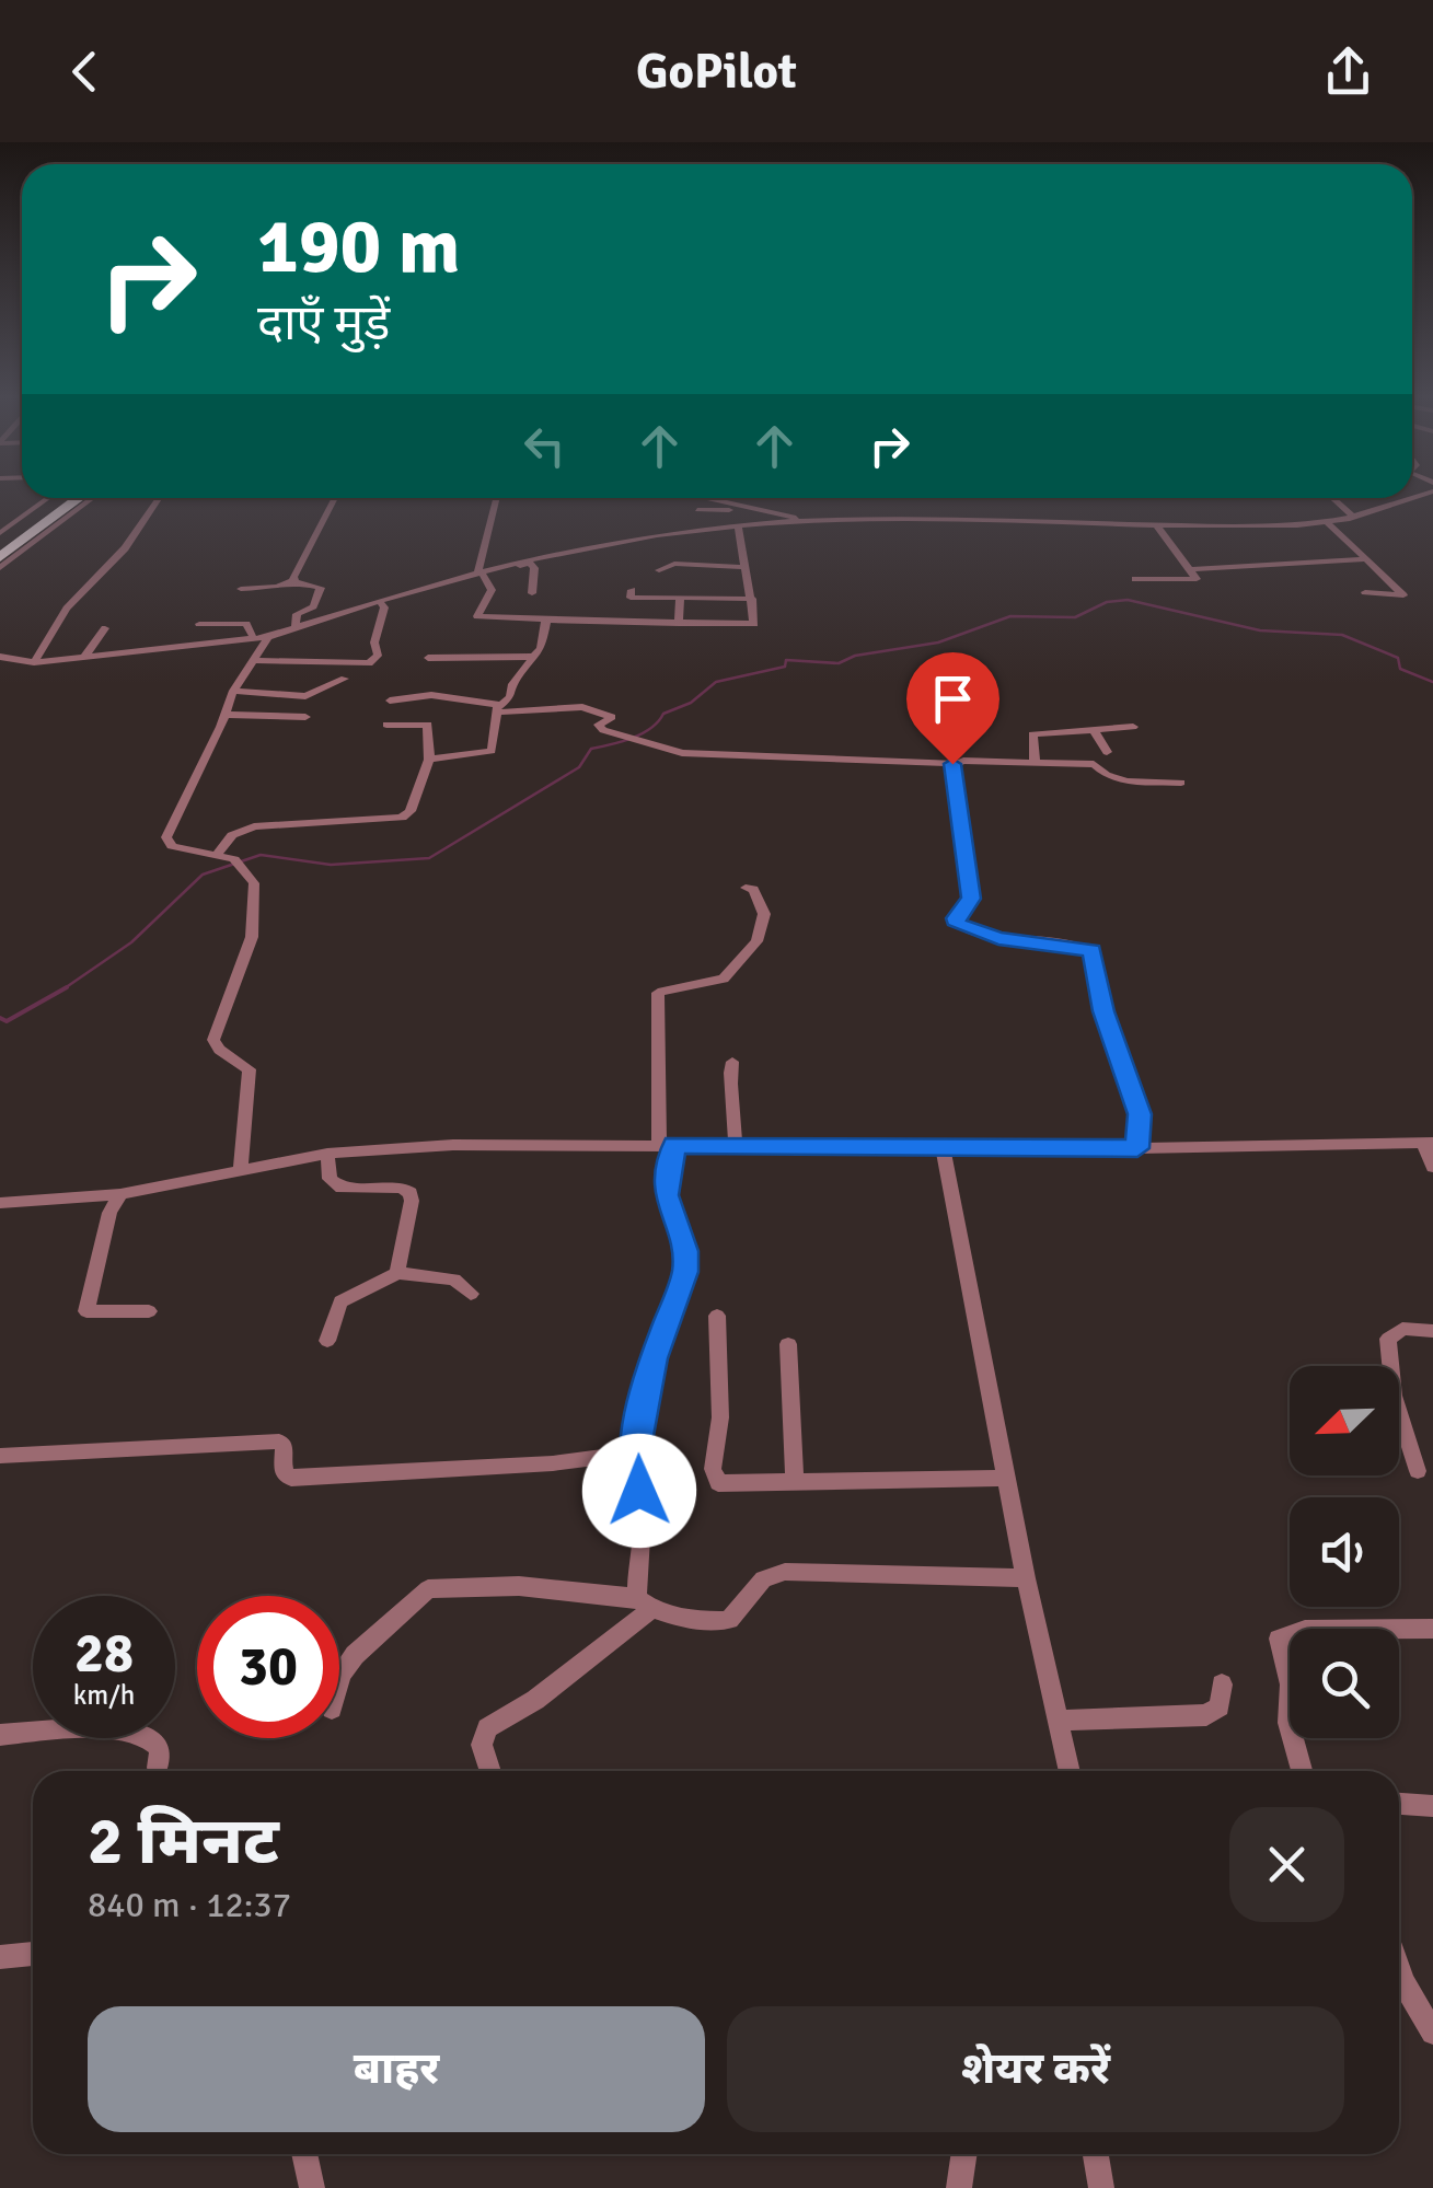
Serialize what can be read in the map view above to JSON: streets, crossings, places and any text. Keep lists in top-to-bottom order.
{
  "north": "bottom left",
  "page": {
    "header": "GoPilot",
    "turn": ["190 m", "दाएँ मुड़ें"],
    "speed": "28 km/h",
    "limit": "30",
    "heading": ["2 मिनट", "840 m · 12:37"],
    "buttons": ["बाहर", "शेयर करें"]
  }
}
